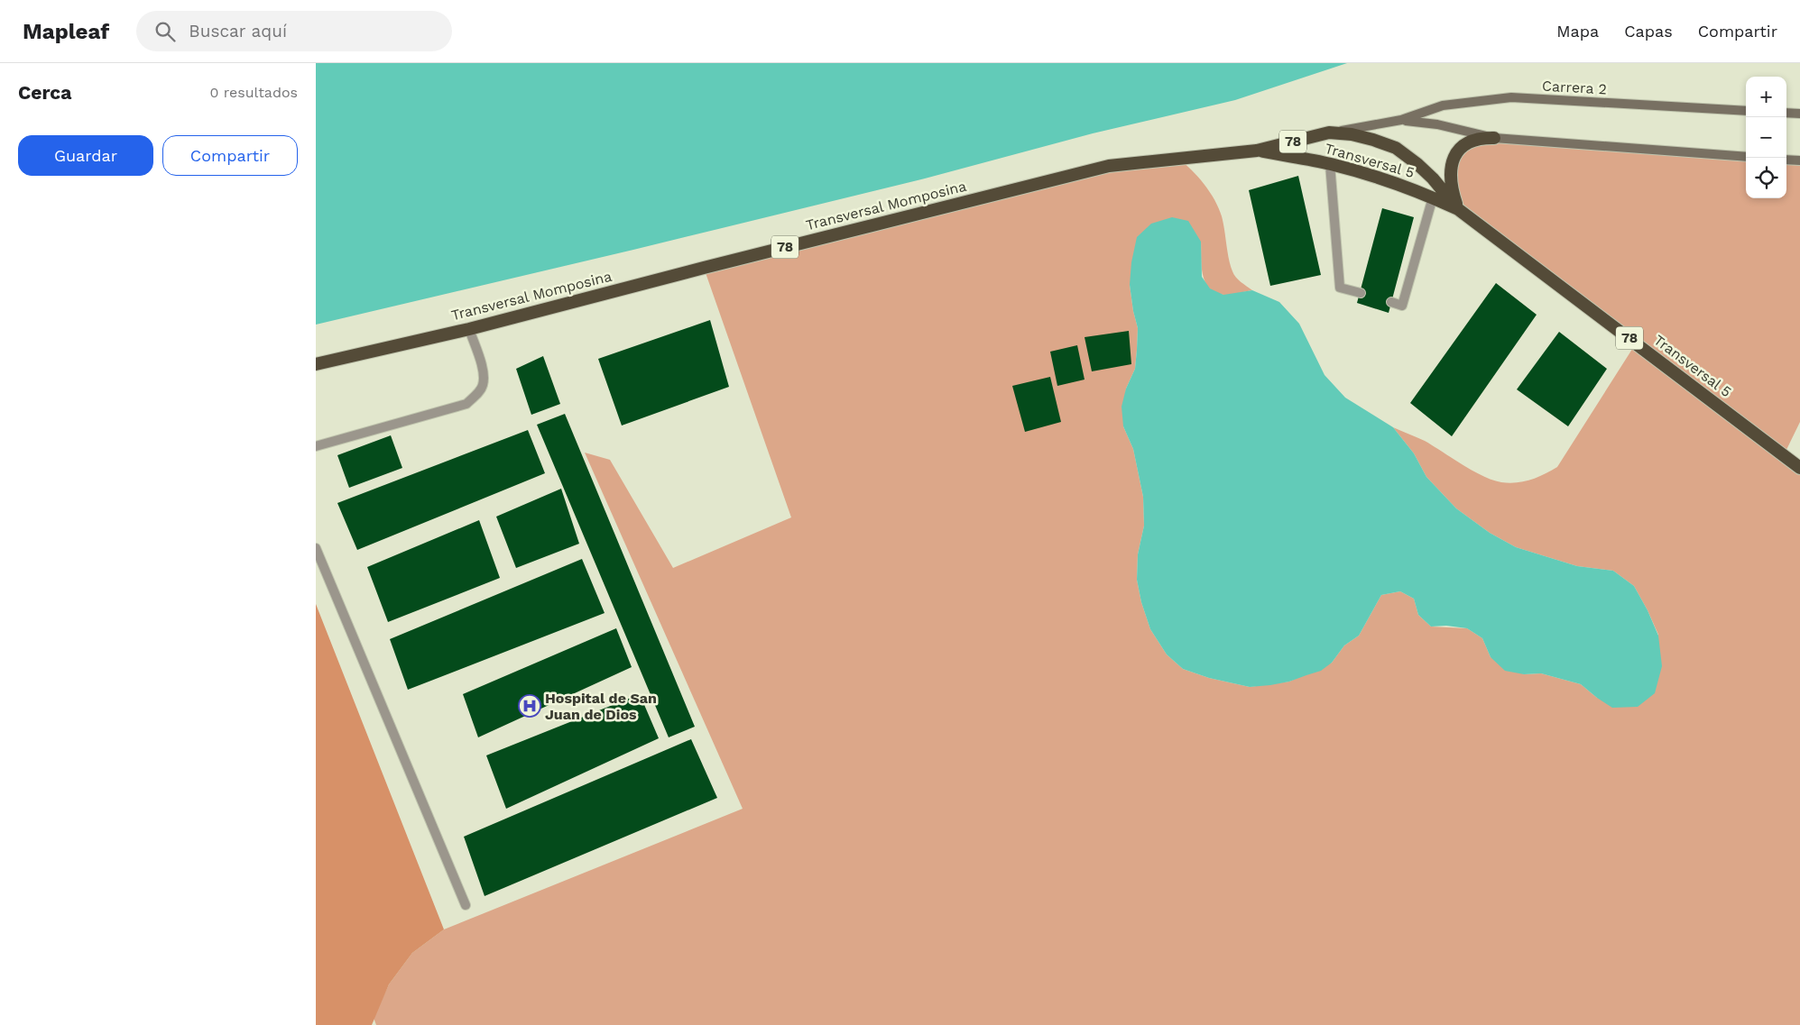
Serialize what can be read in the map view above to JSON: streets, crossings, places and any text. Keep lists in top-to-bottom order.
{
  "streets": {
    "highway": ["78", "Transversal 5", "Transversal Momposina"],
    "main road": ["Carrera 2"]
  },
  "crossings": [
    ["Carrera 2", "Transversal 5"],
    ["Transversal 5", "Transversal Momposina"]
  ],
  "places": {
    "hospital": ["Hospital de San Juan de Dios"]
  },
  "page": {
    "header": "Mapleaf",
    "search": "Buscar aquí",
    "nav": ["Mapa", "Capas", "Compartir"],
    "heading": ["Cerca", "0 resultados"],
    "map_buttons": ["+", "−"],
    "buttons": ["Guardar", "Compartir"]
  }
}
